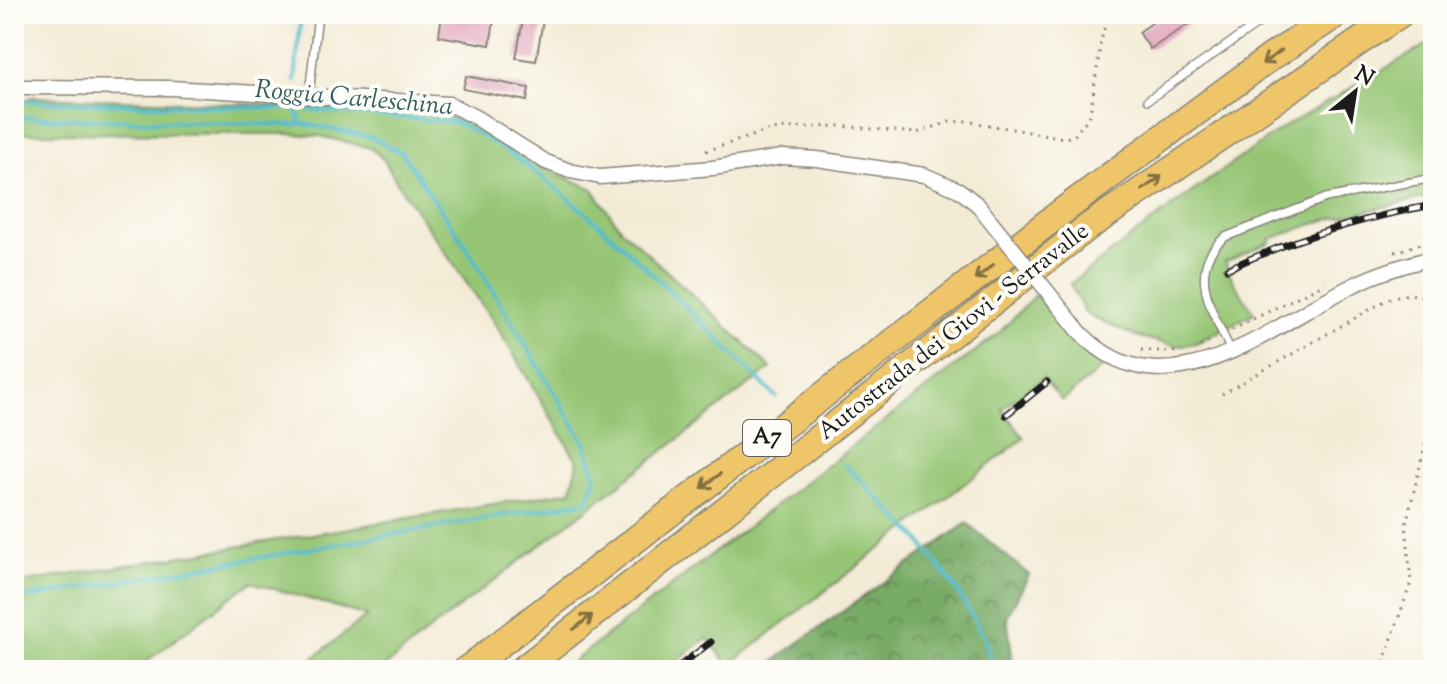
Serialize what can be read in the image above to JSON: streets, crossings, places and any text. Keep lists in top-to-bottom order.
{
  "streets": {
    "highway": ["Autostrada dei Giovi - Serravalle", "A7"]
  },
  "water": ["Roggia Carleschina"],
  "north": "top right"
}
